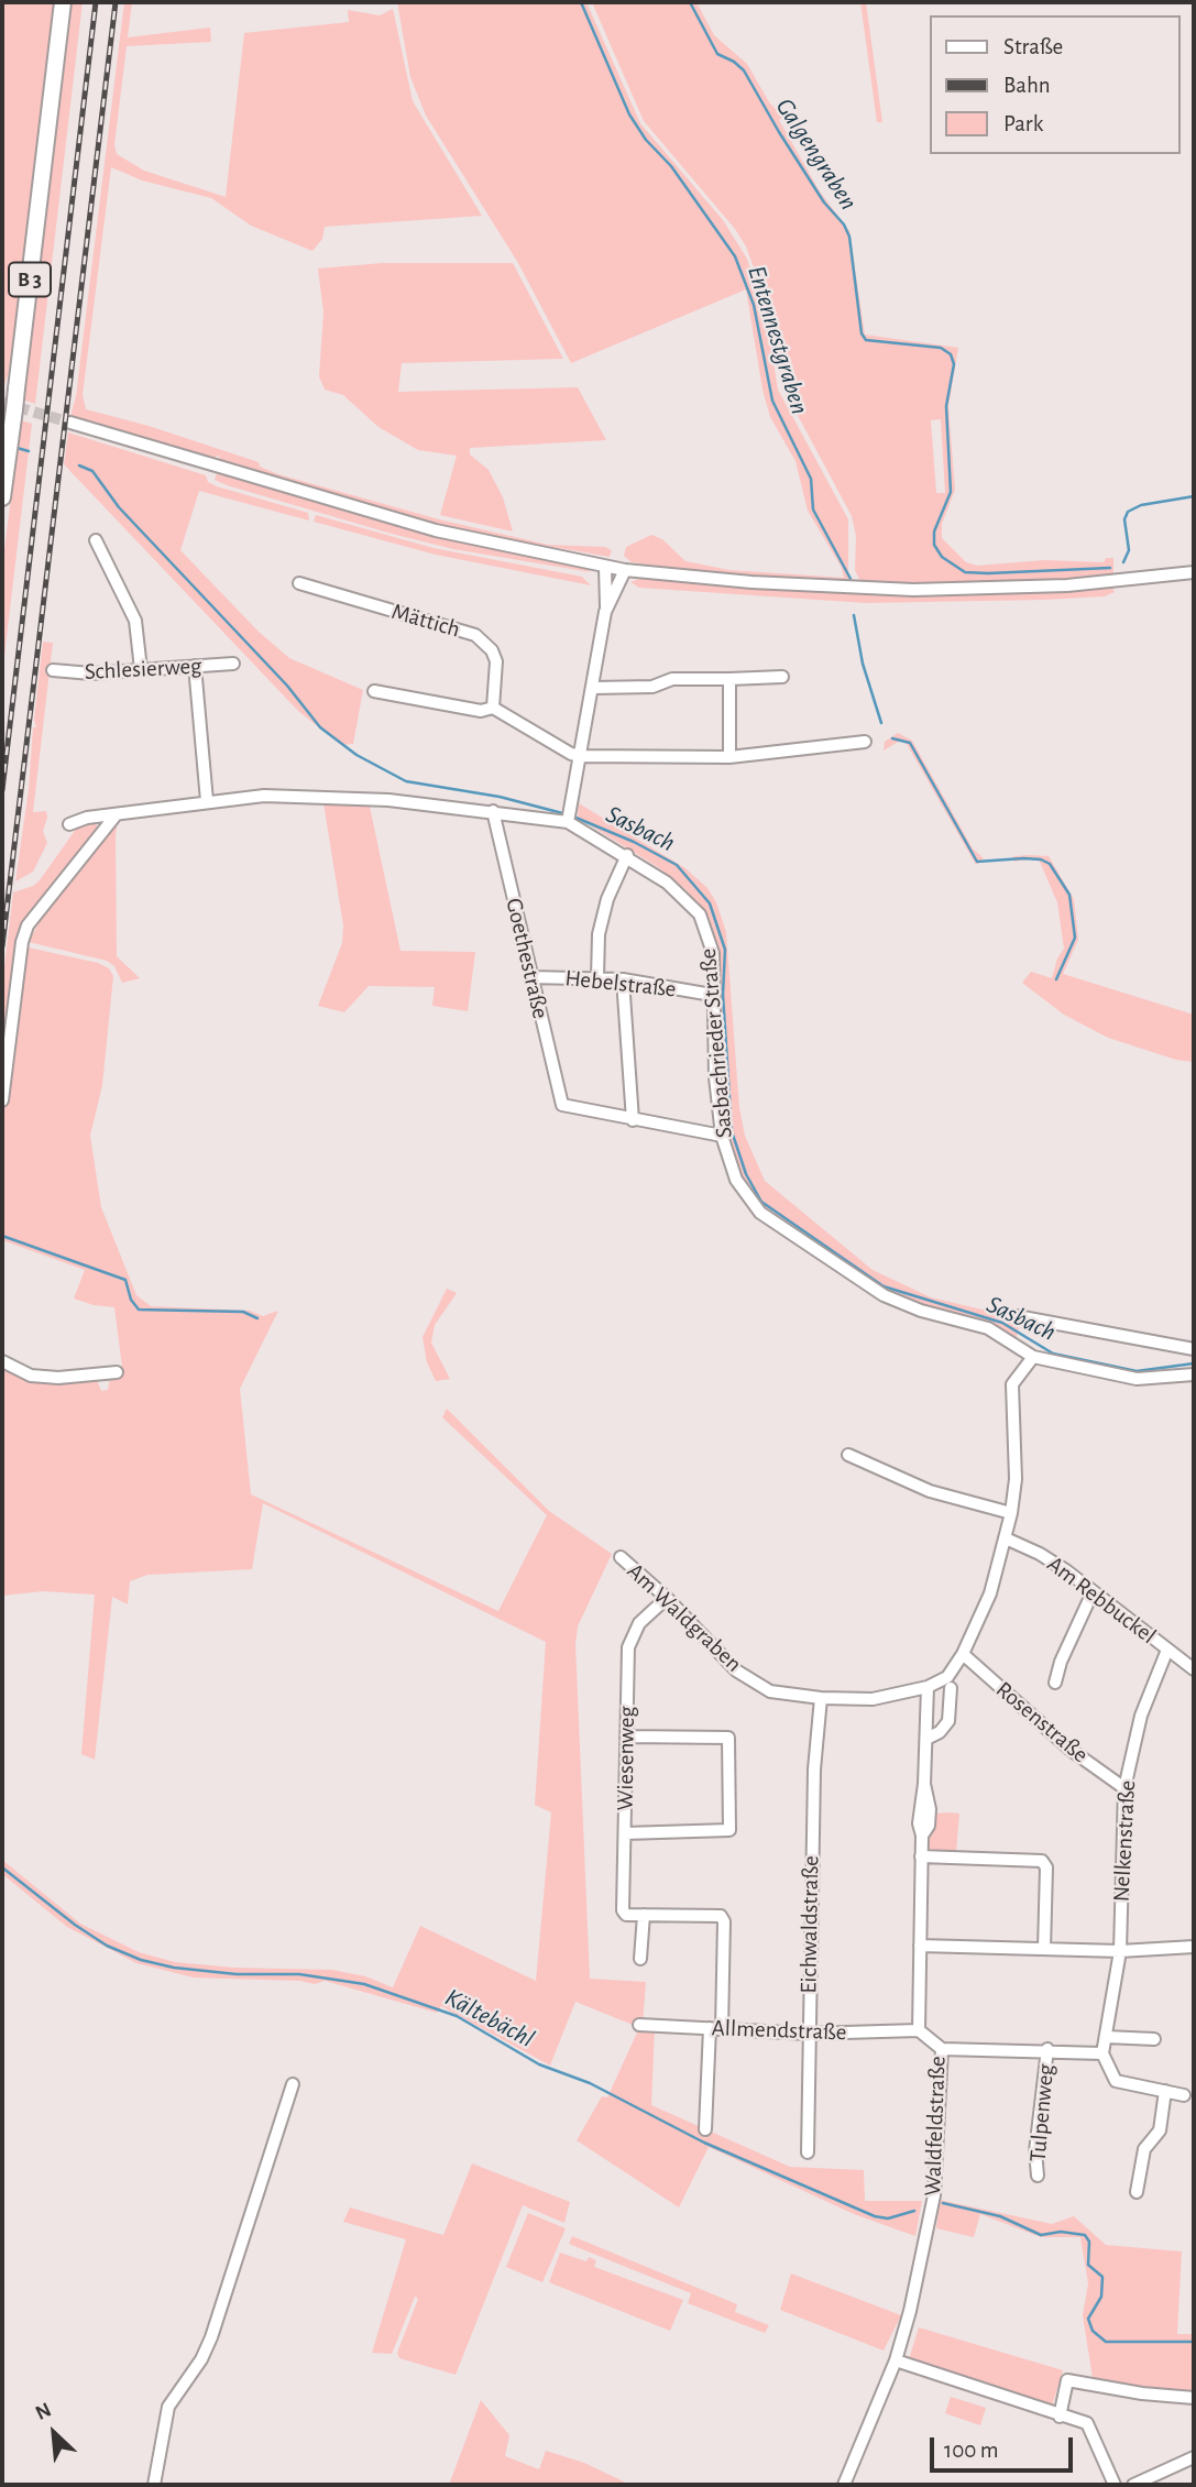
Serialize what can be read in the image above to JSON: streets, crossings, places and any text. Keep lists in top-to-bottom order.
{
  "streets": {
    "main road": ["B 3"],
    "street": [
      "Mättich",
      "Schlesierweg",
      "Goethestraße",
      "Hebelstraße",
      "Sasbachrieder Straße",
      "Am Rebbuckel",
      "Am Waldgraben",
      "Rosenstraße",
      "Wiesenweg",
      "Nelkenstraße",
      "Eichwaldstraße",
      "Allmendstraße",
      "Tulpenweg",
      "Waldfeldstraße"
    ]
  },
  "crossings": [
    ["Goethestraße", "Hebelstraße"],
    ["Goethestraße", "Sasbachrieder Straße"],
    ["Hebelstraße", "Sasbachrieder Straße"],
    ["Am Rebbuckel", "Nelkenstraße"],
    ["Am Waldgraben", "Wiesenweg"],
    ["Am Waldgraben", "Eichwaldstraße"],
    ["Am Waldgraben", "Waldfeldstraße"],
    ["Rosenstraße", "Nelkenstraße"],
    ["Eichwaldstraße", "Allmendstraße"],
    ["Allmendstraße", "Waldfeldstraße"]
  ],
  "water": [
    "Galgengraben",
    "Entennestgraben",
    "Sasbach",
    "Kältebächl"
  ],
  "legend": ["Straße", "Bahn", "Park"],
  "scale_bar": "100 m",
  "north": "top left"
}
